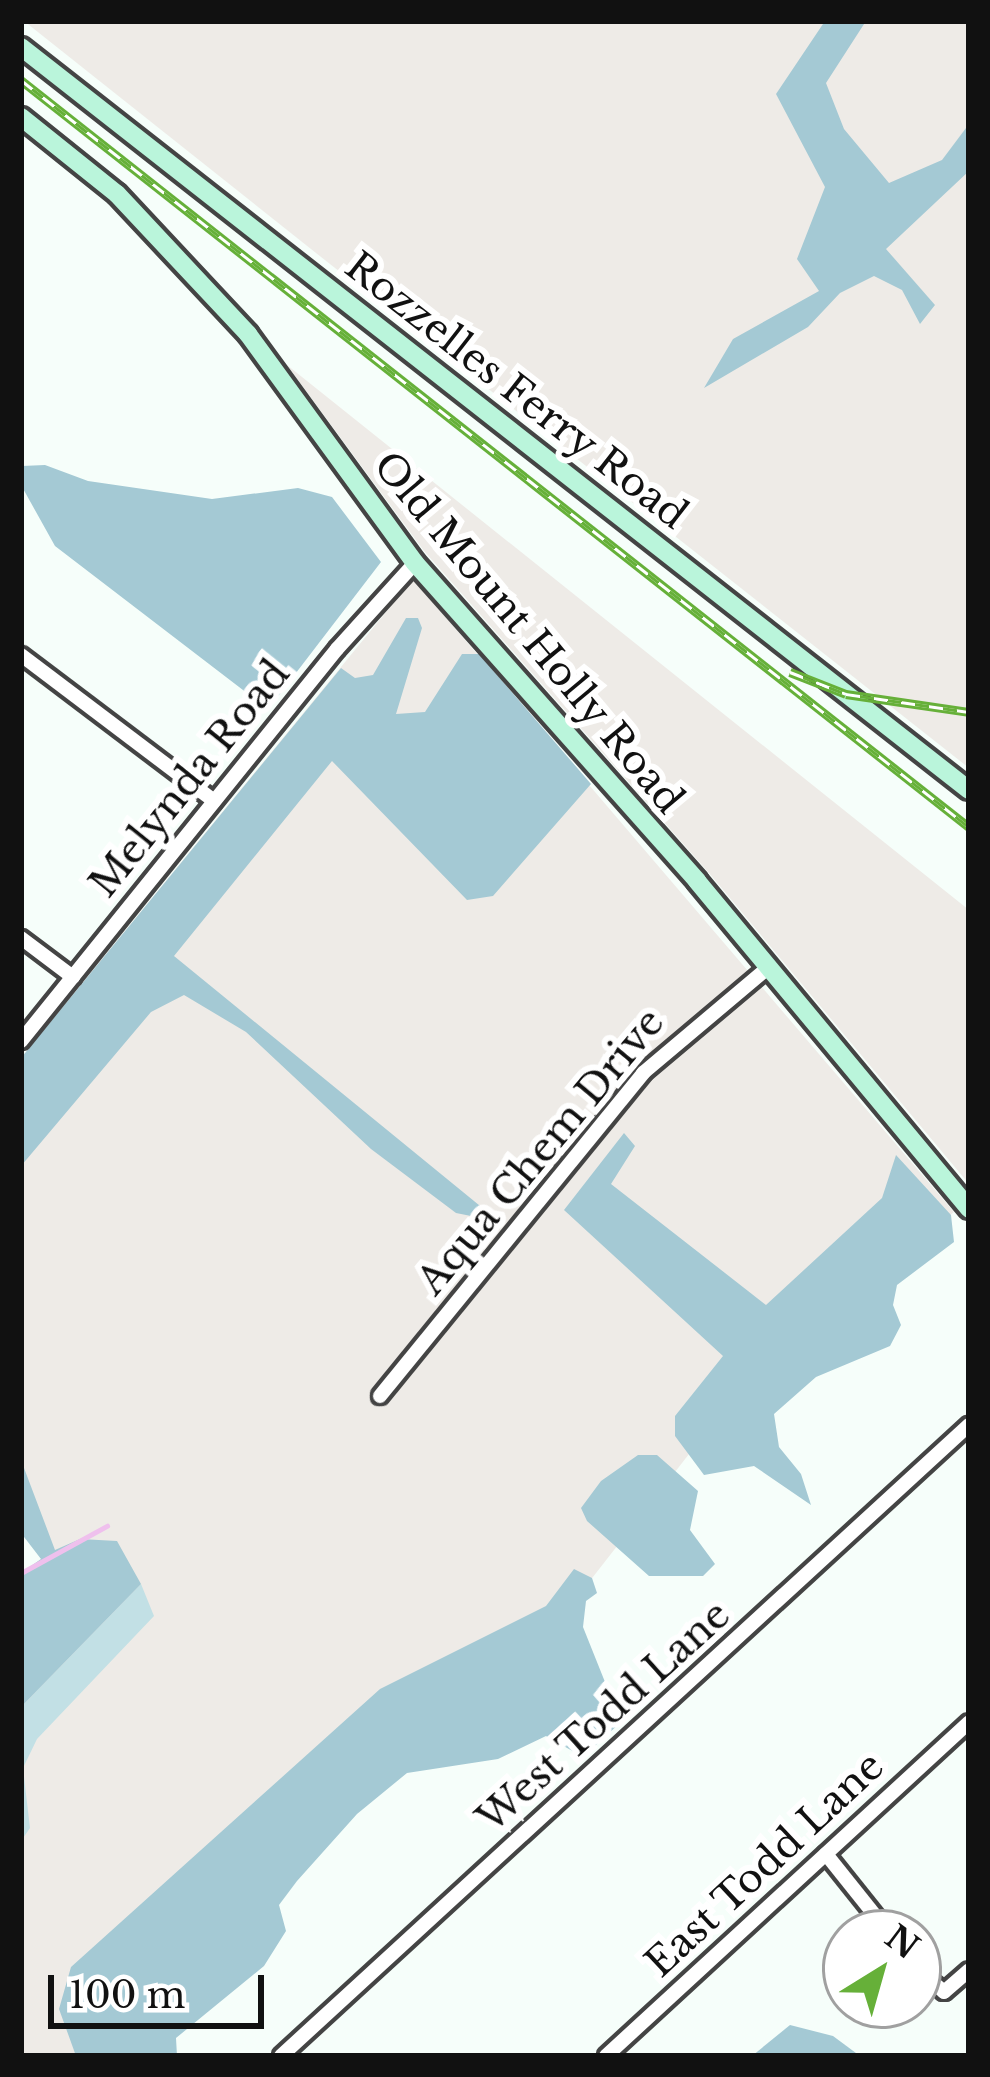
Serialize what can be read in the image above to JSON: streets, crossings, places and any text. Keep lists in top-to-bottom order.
{
  "streets": {
    "street": [
      "Rozzelles Ferry Road",
      "Old Mount Holly Road",
      "Melynda Road",
      "Aqua Chem Drive",
      "West Todd Lane",
      "East Todd Lane"
    ]
  },
  "crossings": [
    ["Old Mount Holly Road", "Melynda Road"],
    ["Old Mount Holly Road", "Aqua Chem Drive"]
  ],
  "scale_bar": "100 m",
  "north": "top right"
}
